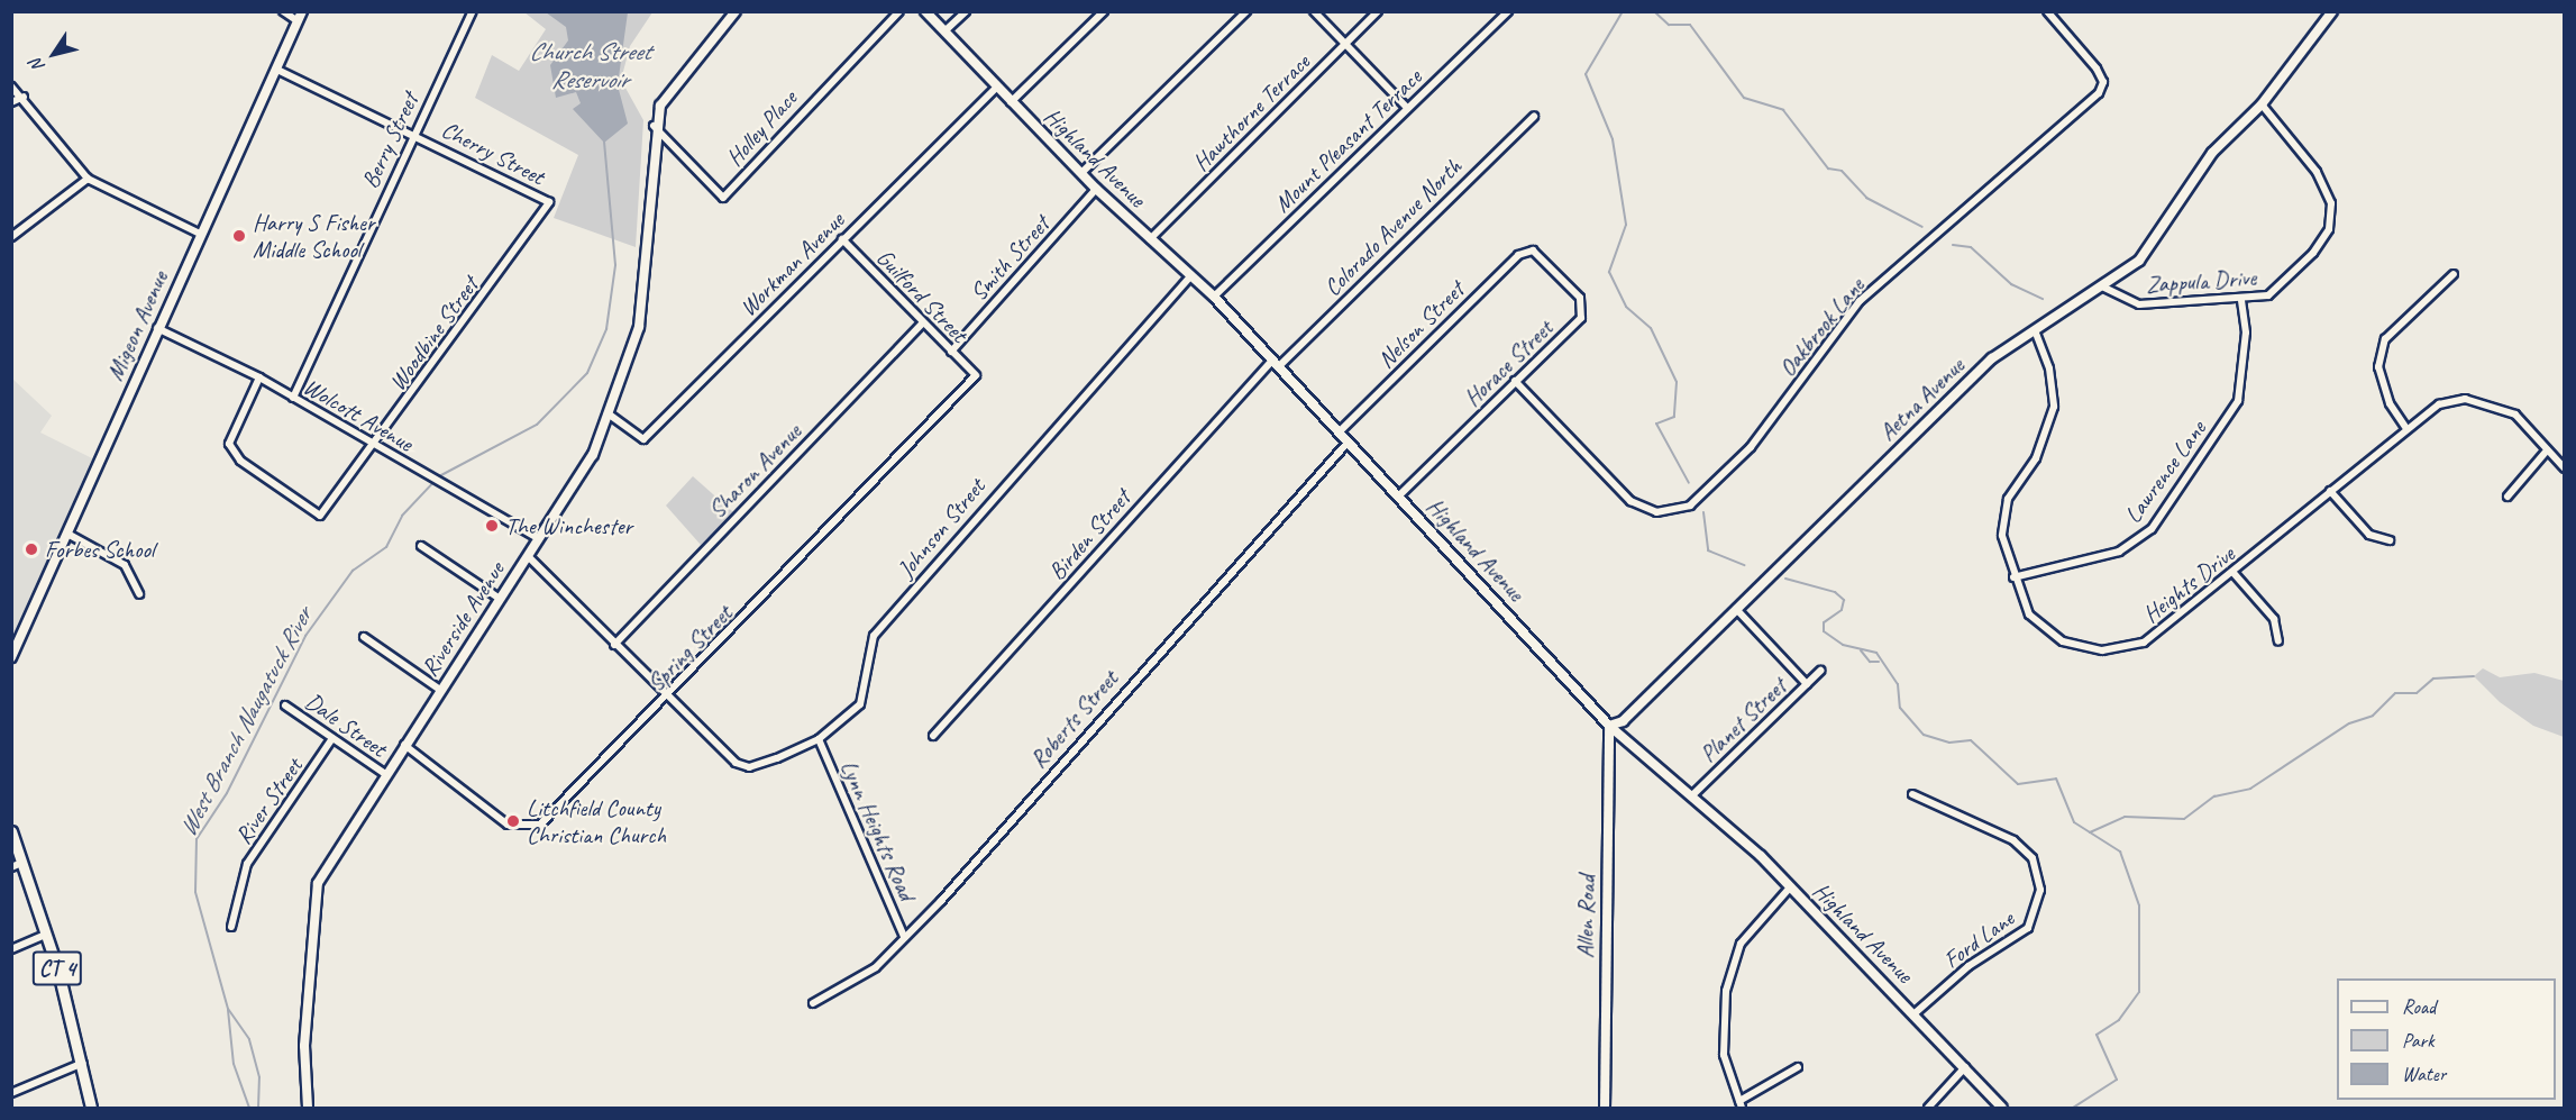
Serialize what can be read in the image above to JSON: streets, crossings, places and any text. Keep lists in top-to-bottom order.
{
  "streets": {
    "main road": ["Migeon Avenue", "CT 4"],
    "street": [
      "Hawthorne Terrace",
      "Holley Place",
      "Berry Street",
      "Mount Pleasant Terrace",
      "Cherry Street",
      "Highland Avenue",
      "Colorado Avenue North",
      "Smith Street",
      "Workman Avenue",
      "Zappula Drive",
      "Guilford Street",
      "Nelson Street",
      "Oakbrook Lane",
      "Woodbine Street",
      "Horace Street",
      "Aetna Avenue",
      "Wolcott Avenue",
      "Sharon Avenue",
      "Lawrence Lane",
      "Johnson Street",
      "Birden Street",
      "Heights Drive",
      "Riverside Avenue",
      "Spring Street",
      "Roberts Street",
      "Planet Street",
      "Dale Street",
      "River Street",
      "Lynn Heights Road",
      "Allen Road",
      "Ford Lane"
    ]
  },
  "crossings": [
    ["Hawthorne Terrace", "Highland Avenue"],
    ["Holley Place", "Riverside Avenue"],
    ["Berry Street", "Cherry Street"],
    ["Berry Street", "Wolcott Avenue"],
    ["Mount Pleasant Terrace", "Highland Avenue"],
    ["Cherry Street", "Migeon Avenue"],
    ["Cherry Street", "Woodbine Street"],
    ["Highland Avenue", "Colorado Avenue North"],
    ["Highland Avenue", "Smith Street"],
    ["Highland Avenue", "Workman Avenue"],
    ["Highland Avenue", "Nelson Street"],
    ["Highland Avenue", "Horace Street"],
    ["Highland Avenue", "Aetna Avenue"],
    ["Highland Avenue", "Johnson Street"],
    ["Highland Avenue", "Birden Street"],
    ["Highland Avenue", "Roberts Street"],
    ["Highland Avenue", "Planet Street"],
    ["Highland Avenue", "Allen Road"],
    ["Highland Avenue", "Ford Lane"],
    ["Colorado Avenue North", "Birden Street"],
    ["Smith Street", "Guilford Street"],
    ["Workman Avenue", "Guilford Street"],
    ["Workman Avenue", "Riverside Avenue"],
    ["Zappula Drive", "Aetna Avenue"],
    ["Zappula Drive", "Lawrence Lane"],
    ["Guilford Street", "Sharon Avenue"],
    ["Guilford Street", "Spring Street"],
    ["Nelson Street", "Horace Street"],
    ["Migeon Avenue", "Wolcott Avenue"],
    ["Oakbrook Lane", "Horace Street"],
    ["Woodbine Street", "Wolcott Avenue"],
    ["Aetna Avenue", "Heights Drive"],
    ["Aetna Avenue", "Allen Road"],
    ["Wolcott Avenue", "Riverside Avenue"],
    ["Lawrence Lane", "Heights Drive"],
    ["Johnson Street", "Spring Street"],
    ["Johnson Street", "Lynn Heights Road"],
    ["Riverside Avenue", "Spring Street"],
    ["Riverside Avenue", "Dale Street"],
    ["Roberts Street", "Lynn Heights Road"],
    ["Dale Street", "River Street"]
  ],
  "water": ["Church Street Reservoir", "West Branch Naugatuck River"],
  "places": [
    "Harry S Fisher Middle School",
    "The Winchester",
    "Forbes School",
    "Litchfield County Christian Church"
  ],
  "legend": ["Road", "Park", "Water"],
  "north": "bottom left"
}
